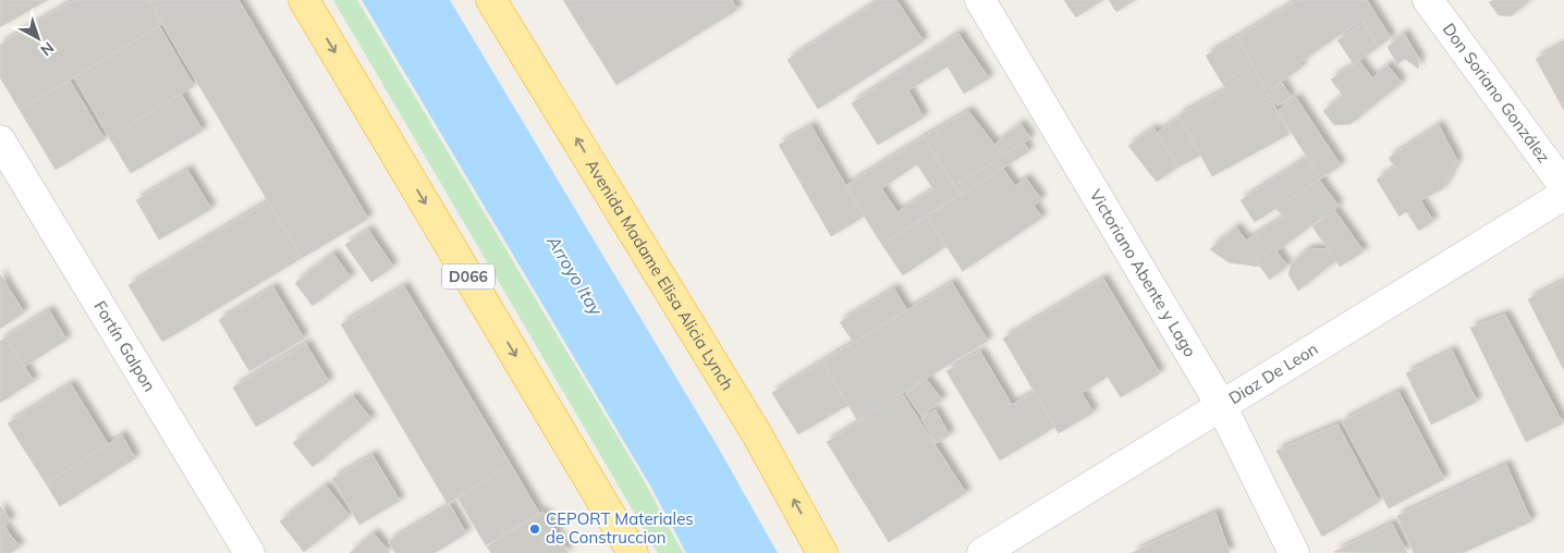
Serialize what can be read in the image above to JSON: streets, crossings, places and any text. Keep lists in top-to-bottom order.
{
  "streets": {
    "highway": ["Avenida Madame Elisa Alicia Lynch", "D066"],
    "street": [
      "Don Soriano González",
      "Victoriano Abente y Lago",
      "Fortín Galpon",
      "Diaz De Leon"
    ]
  },
  "crossings": [
    ["Victoriano Abente y Lago", "Diaz De Leon"]
  ],
  "water": ["Arroyo Itay"],
  "places": ["CEPORT Materiales de Construccion"],
  "north": "bottom right"
}
